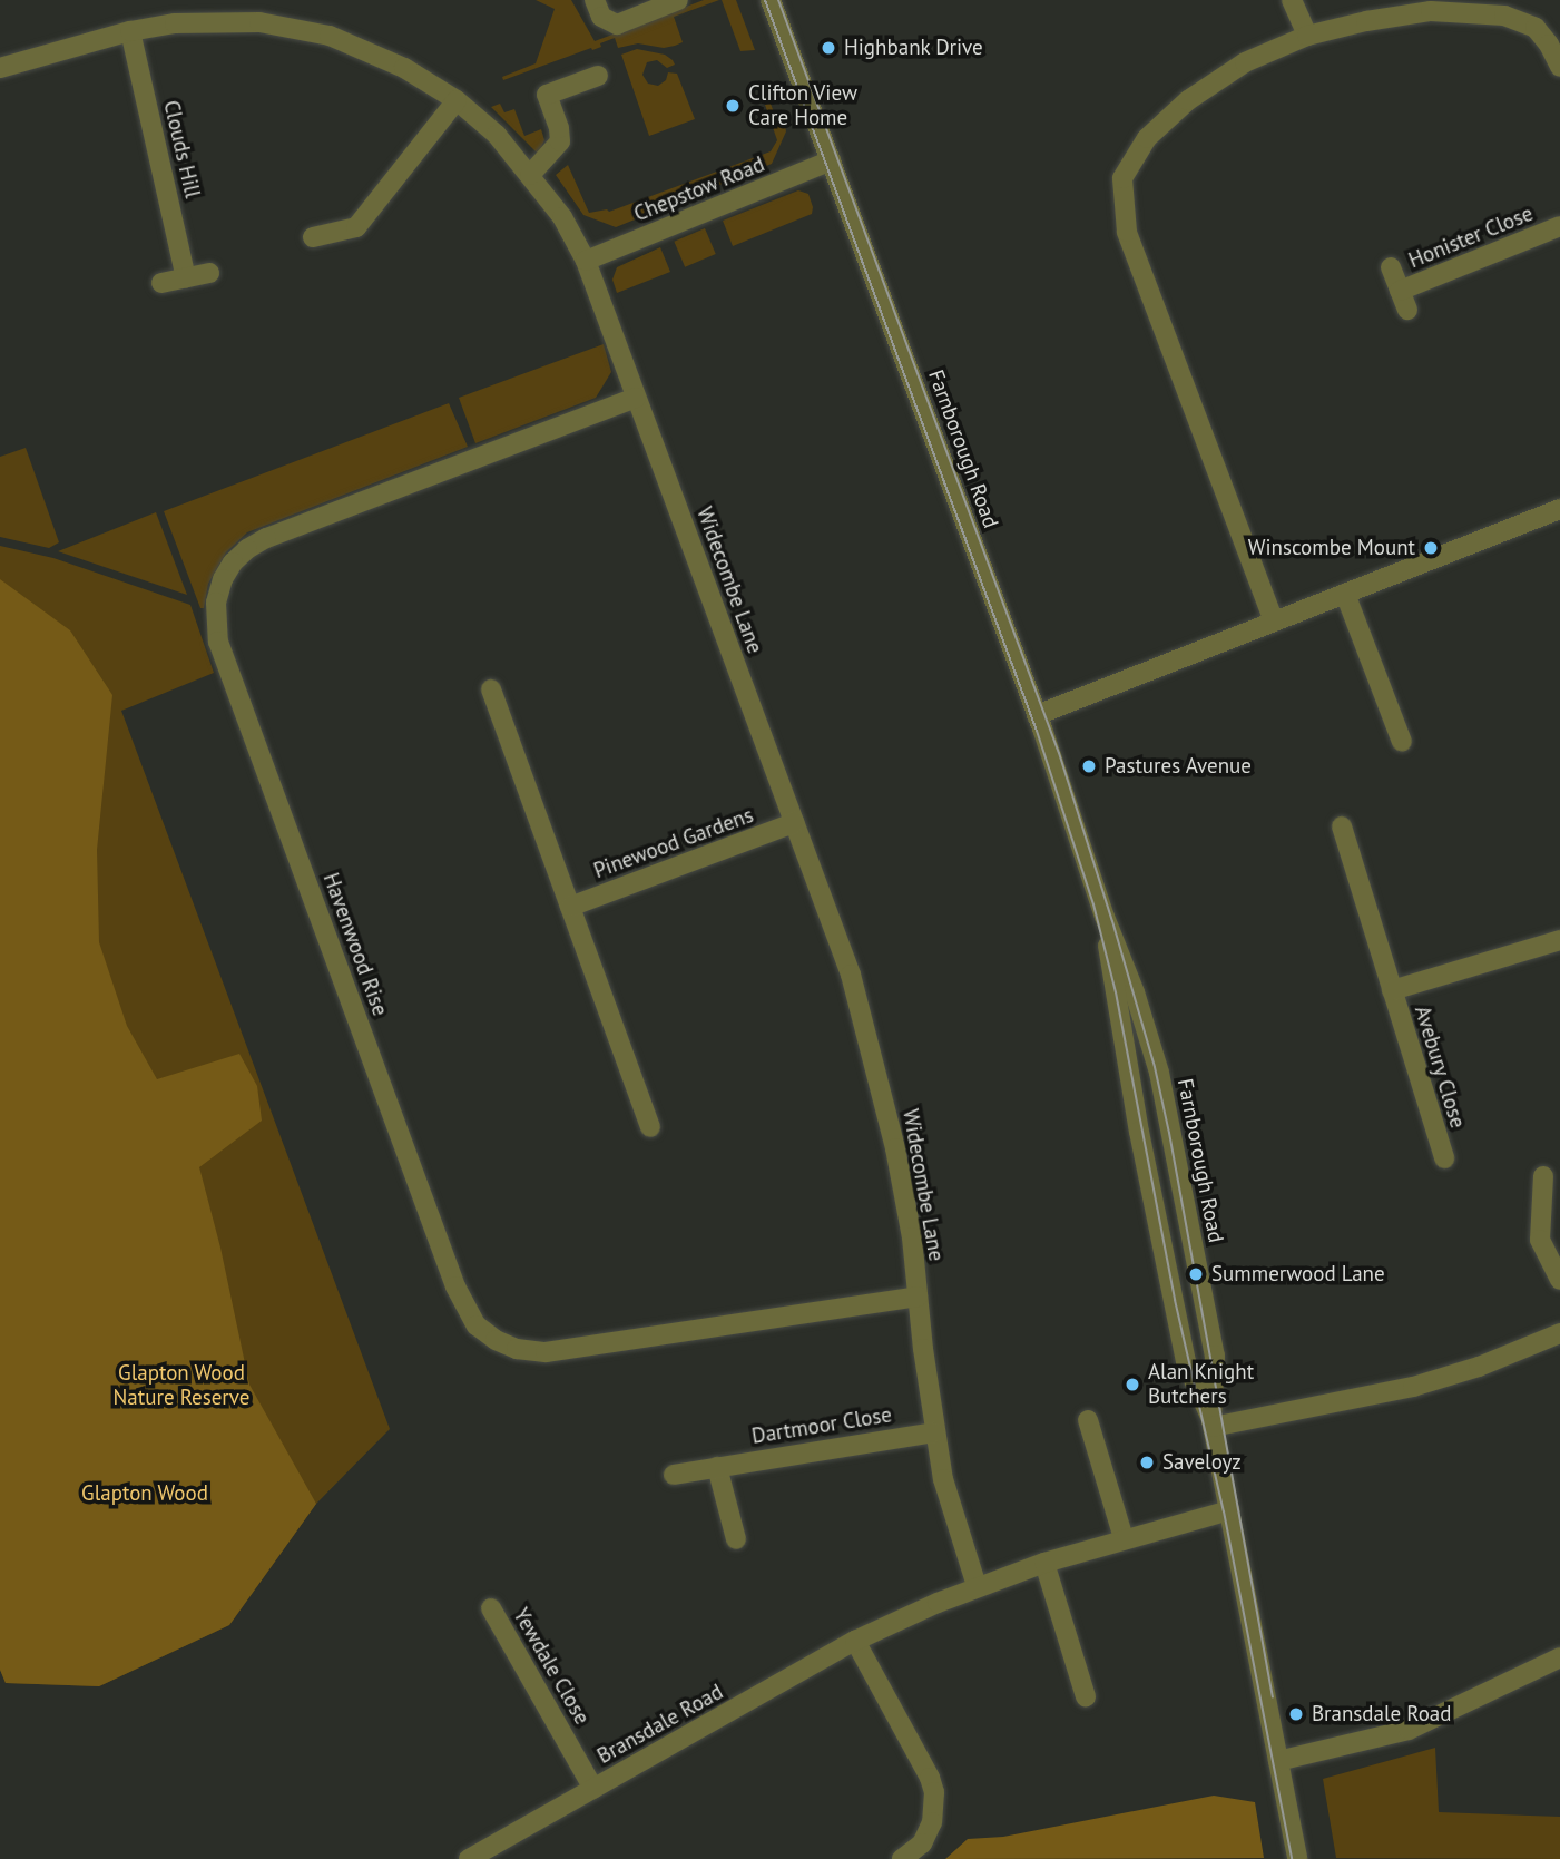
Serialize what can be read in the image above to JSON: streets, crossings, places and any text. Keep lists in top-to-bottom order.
{
  "streets": {
    "street": [
      "Clouds Hill",
      "Chepstow Road",
      "Honister Close",
      "Farnborough Road",
      "Widecombe Lane",
      "Pinewood Gardens",
      "Havenwood Rise",
      "Avebury Close",
      "Dartmoor Close",
      "Yewdale Close",
      "Bransdale Road"
    ]
  },
  "crossings": [
    ["Clouds Hill", "Widecombe Lane"],
    ["Chepstow Road", "Farnborough Road"],
    ["Chepstow Road", "Widecombe Lane"],
    ["Farnborough Road", "Bransdale Road"],
    ["Widecombe Lane", "Pinewood Gardens"],
    ["Widecombe Lane", "Havenwood Rise"],
    ["Widecombe Lane", "Dartmoor Close"],
    ["Widecombe Lane", "Bransdale Road"],
    ["Yewdale Close", "Bransdale Road"]
  ],
  "parks": ["Glapton Wood Nature Reserve", "Glapton Wood"],
  "places": [
    "Highbank Drive",
    "Clifton View Care Home",
    "Winscombe Mount",
    "Pastures Avenue",
    "Summerwood Lane",
    "Alan Knight Butchers",
    "Saveloyz",
    "Bransdale Road"
  ]
}
